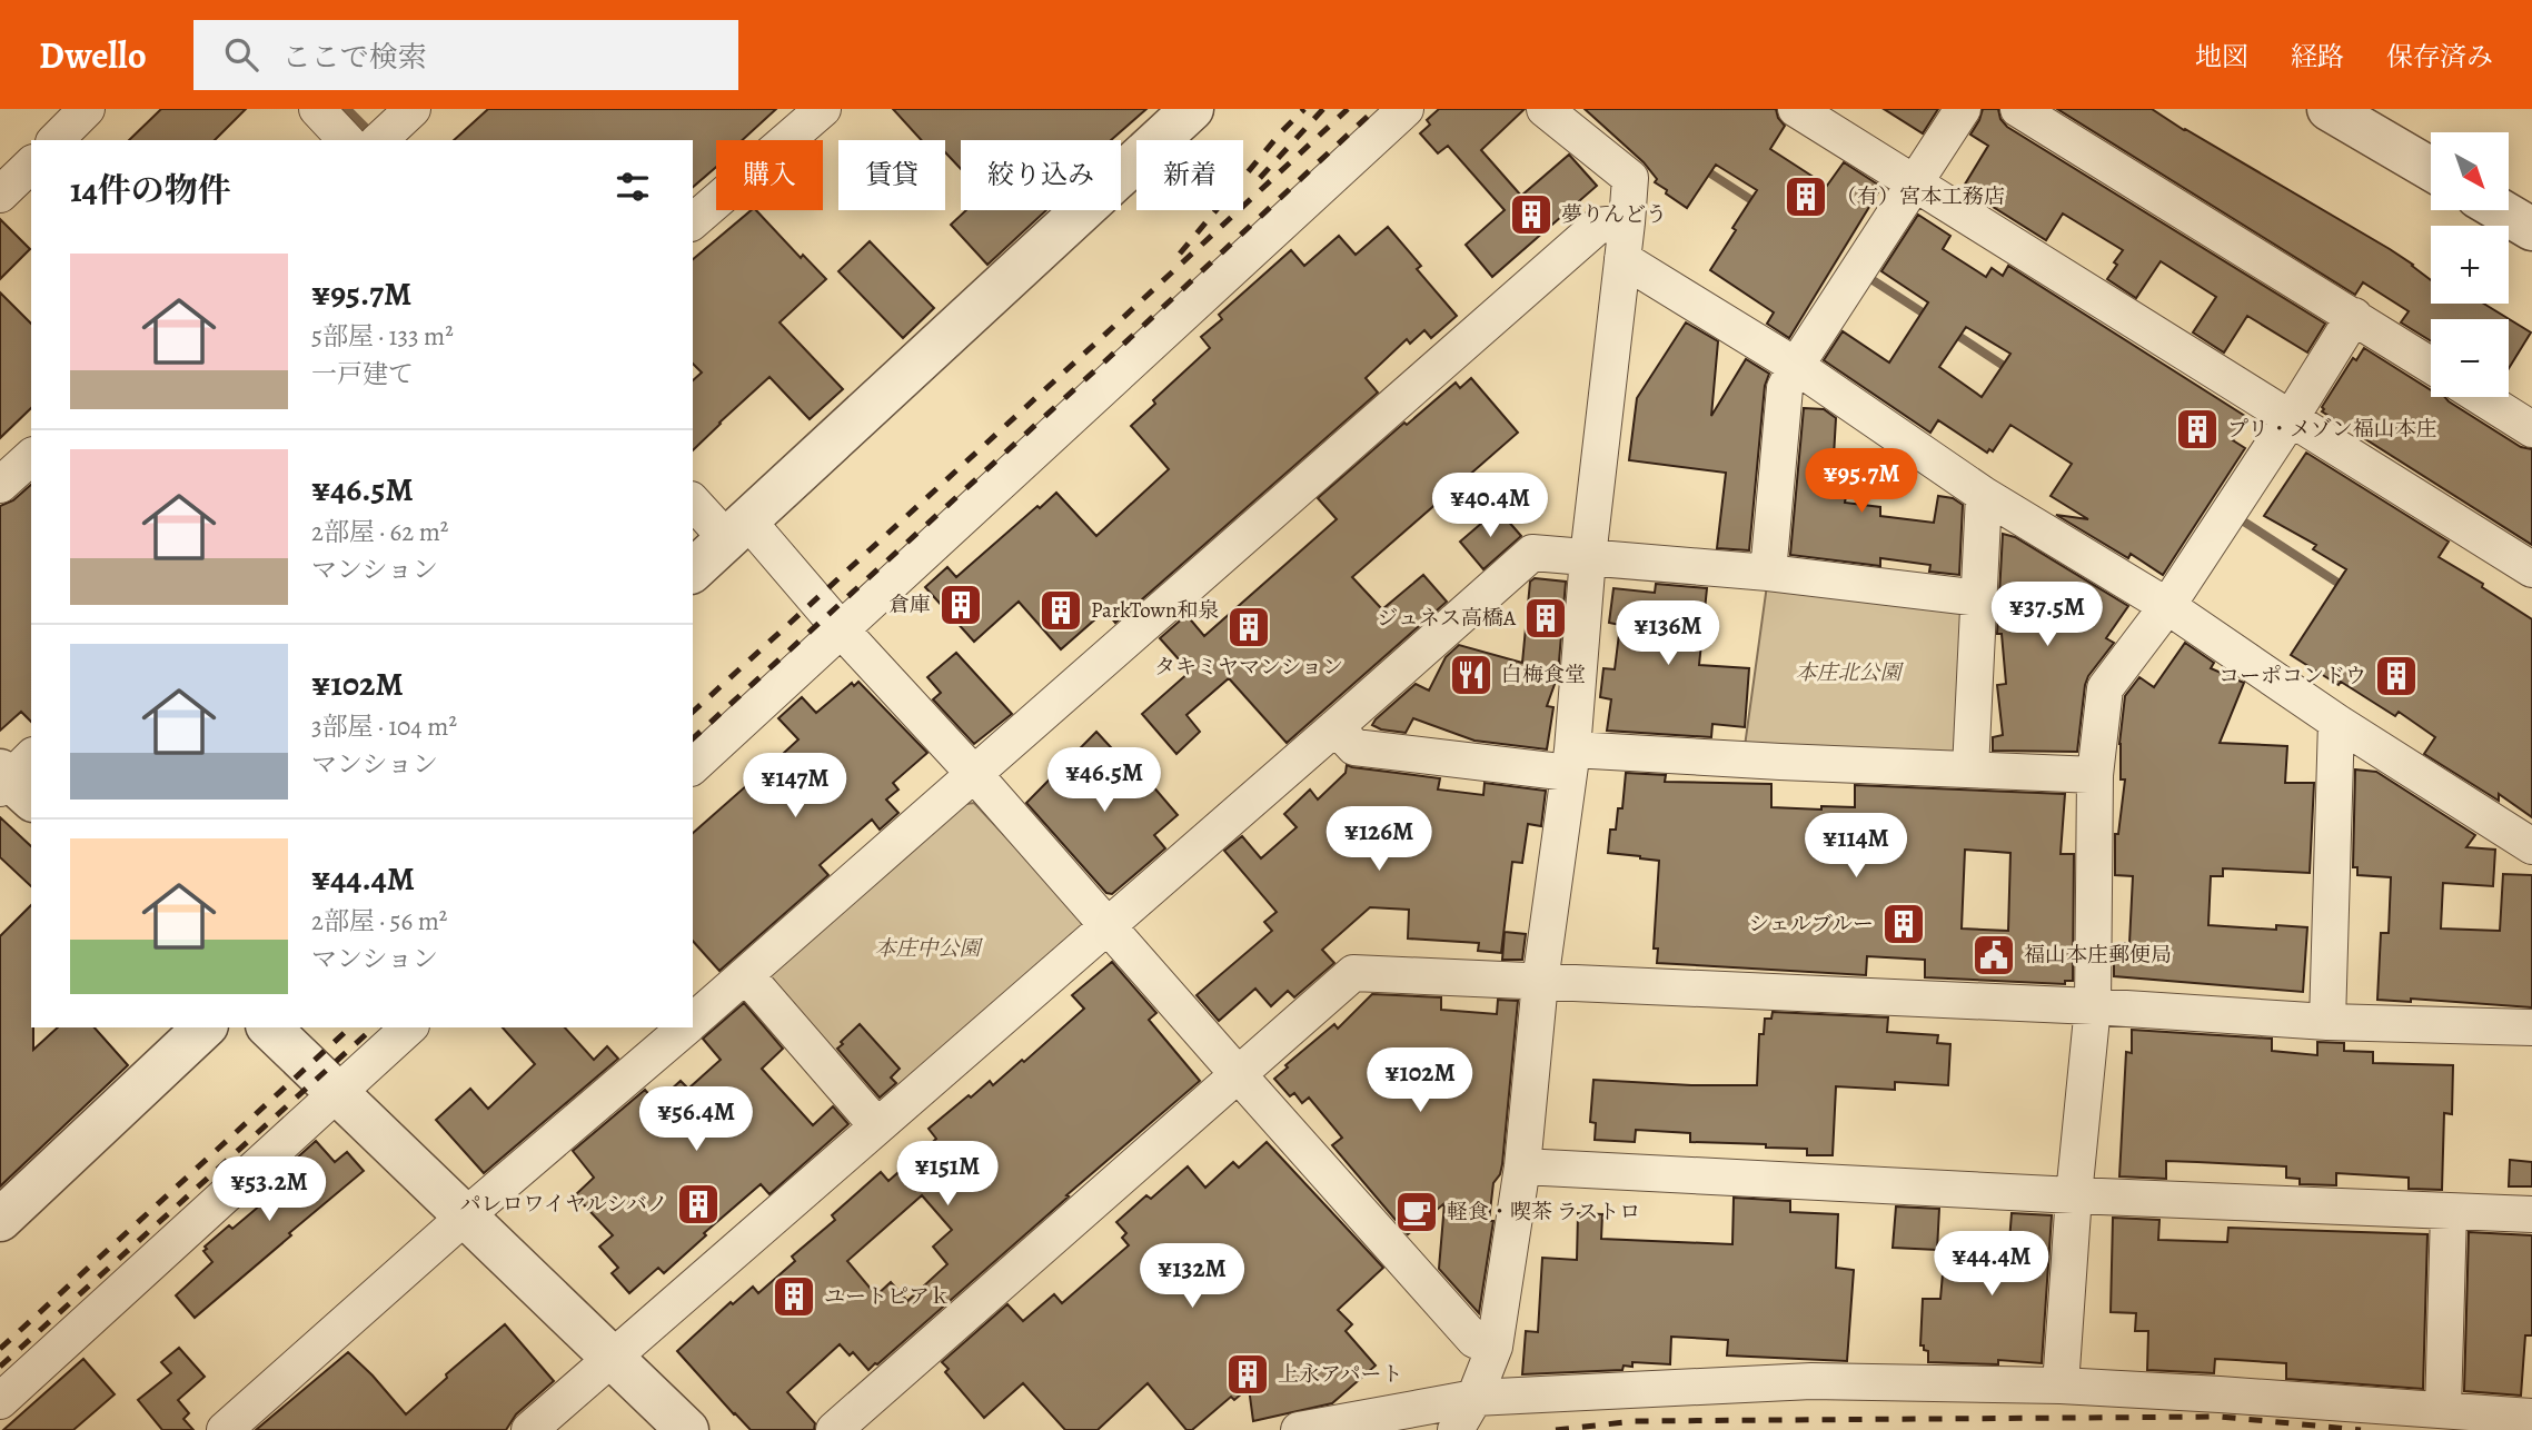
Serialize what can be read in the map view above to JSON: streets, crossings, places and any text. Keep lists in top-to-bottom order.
{
  "parks": ["本庄北公園", "本庄中公園"],
  "places": {
    "building": [
      "（有）宮本工務店",
      "夢りんどう",
      "プリ・メゾン福山本庄",
      "倉庫",
      "ParkTown和泉",
      "ジュネス高橋A",
      "タキミヤマンション",
      "コーポコンドウ",
      "シェルブルー",
      "パレロワイヤルシバノ",
      "ユートピアｋ",
      "上永アパート"
    ],
    "restaurant": ["白梅食堂"],
    "public building": ["福山本庄郵便局"],
    "cafe": ["軽食・喫茶 ラストロ"]
  },
  "north": "bottom right",
  "page": {
    "header": "Dwello",
    "search": "ここで検索",
    "nav": ["地図", "経路", "保存済み"],
    "map_buttons": ["+", "−"],
    "chip": [
      "購入",
      "賃貸",
      "絞り込み",
      "新着"
    ],
    "heading": "14件の物件",
    "list": [
      {
        "name": "¥95.7M",
        "note": "5部屋 · 133 m² · 一戸建て"
      },
      {
        "name": "¥46.5M",
        "note": "2部屋 · 62 m² · マンション"
      },
      {
        "name": "¥102M",
        "note": "3部屋 · 104 m² · マンション"
      },
      {
        "name": "¥44.4M",
        "note": "2部屋 · 56 m² · マンション"
      }
    ],
    "price": [
      "¥95.7M",
      "¥40.4M",
      "¥37.5M",
      "¥136M",
      "¥46.5M",
      "¥147M",
      "¥126M",
      "¥114M",
      "¥102M",
      "¥56.4M",
      "¥151M",
      "¥53.2M",
      "¥44.4M",
      "¥132M"
    ]
  }
}
